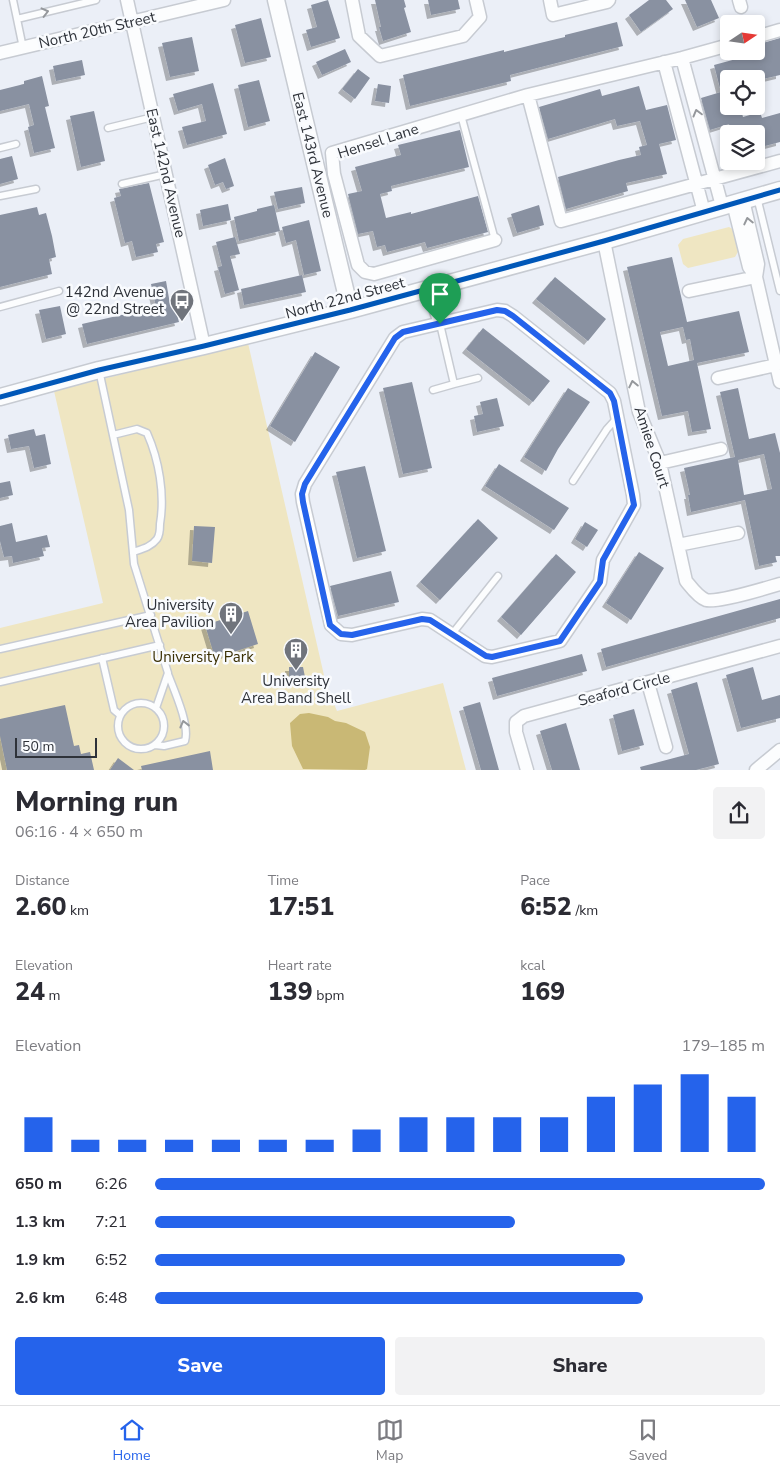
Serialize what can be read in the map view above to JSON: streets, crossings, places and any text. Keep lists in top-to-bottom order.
{
  "streets": {
    "street": [
      "North 20th Street",
      "Hensel Lane",
      "East 143rd Avenue",
      "East 142nd Avenue",
      "North 22nd Street",
      "Amiee Court",
      "Seaford Circle"
    ]
  },
  "crossings": [
    ["North 20th Street", "East 142nd Avenue"],
    ["East 143rd Avenue", "North 22nd Street"],
    ["East 142nd Avenue", "North 22nd Street"],
    ["North 22nd Street", "Amiee Court"]
  ],
  "one_way": ["Amiee Court"],
  "parks": ["University Park"],
  "places": {
    "bus stop": ["142nd Avenue @ 22nd Street"],
    "building": ["University Area Pavilion", "University Area Band Shell"]
  },
  "scale_bar": "50 m",
  "north": "right",
  "page": {
    "scale": "50 m",
    "heading": ["Morning run", "06:16 · 4 × 650 m"],
    "stats": [
      ["Distance", "2.60 km"],
      ["Time", "17:51"],
      ["Pace", "6:52 /km"],
      ["Elevation", "24 m"],
      ["Heart rate", "139 bpm"],
      ["kcal", "169"]
    ],
    "chart": ["Elevation", "179–185 m"],
    "list": [
      {
        "name": "650 m",
        "note": "6:26"
      },
      {
        "name": "1.3 km",
        "note": "7:21"
      },
      {
        "name": "1.9 km",
        "note": "6:52"
      },
      {
        "name": "2.6 km",
        "note": "6:48"
      }
    ],
    "buttons": ["Save", "Share"],
    "tabs": ["Home", "Map", "Saved"]
  }
}
